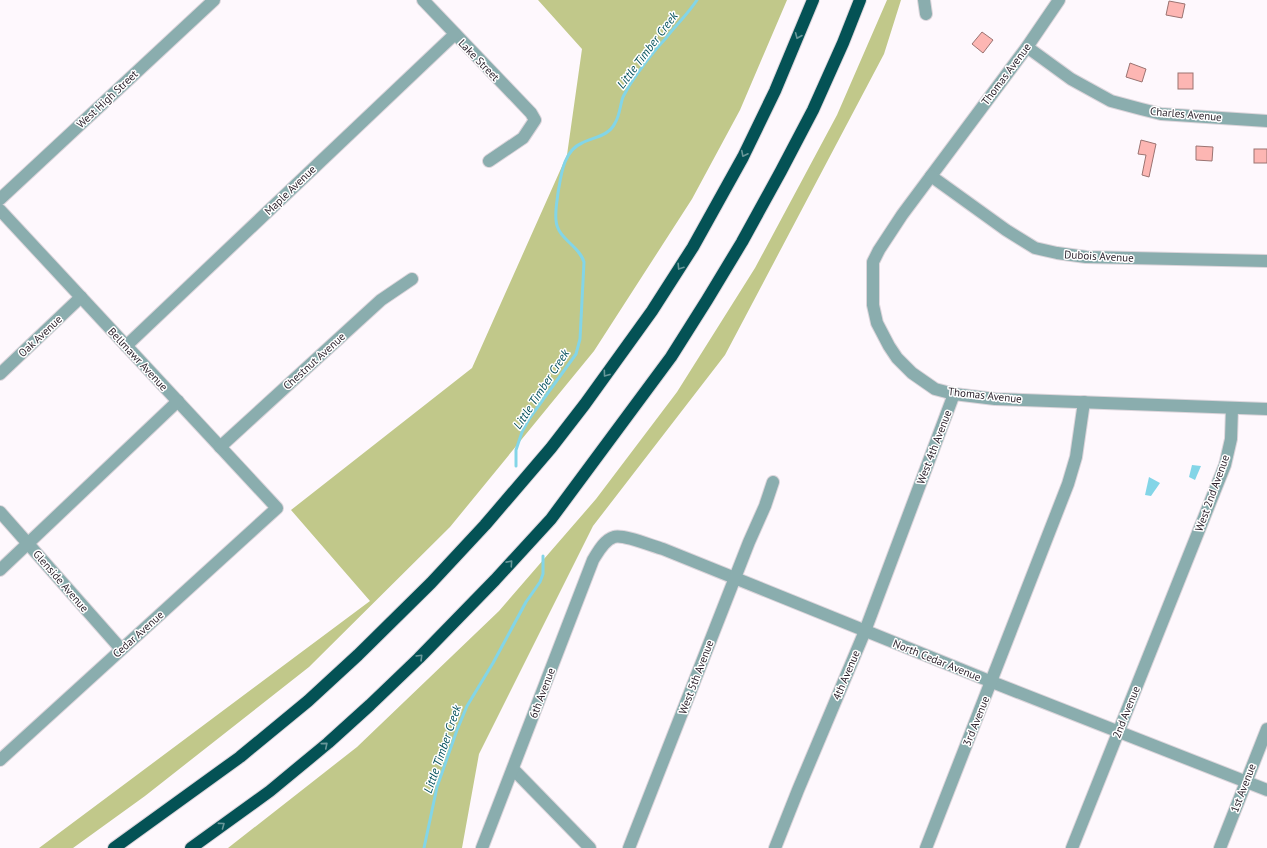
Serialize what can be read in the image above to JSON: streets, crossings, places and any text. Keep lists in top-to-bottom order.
{
  "streets": {
    "street": [
      "Lake Street",
      "Thomas Avenue",
      "West High Street",
      "Charles Avenue",
      "Maple Avenue",
      "Dubois Avenue",
      "Oak Avenue",
      "Bellmawr Avenue",
      "Chestnut Avenue",
      "West 4th Avenue",
      "West 2nd Avenue",
      "Glenside Avenue",
      "Cedar Avenue",
      "North Cedar Avenue",
      "4th Avenue",
      "West 5th Avenue",
      "6th Avenue",
      "2nd Avenue",
      "3rd Avenue",
      "1st Avenue"
    ]
  },
  "crossings": [
    ["Lake Street", "Maple Avenue"],
    ["Thomas Avenue", "Charles Avenue"],
    ["Thomas Avenue", "Dubois Avenue"],
    ["Thomas Avenue", "West 4th Avenue"],
    ["Thomas Avenue", "West 2nd Avenue"],
    ["Thomas Avenue", "3rd Avenue"],
    ["Maple Avenue", "Bellmawr Avenue"],
    ["Oak Avenue", "Bellmawr Avenue"],
    ["Bellmawr Avenue", "Chestnut Avenue"],
    ["Bellmawr Avenue", "Cedar Avenue"],
    ["West 4th Avenue", "4th Avenue"],
    ["West 2nd Avenue", "2nd Avenue"],
    ["Glenside Avenue", "Cedar Avenue"],
    ["North Cedar Avenue", "4th Avenue"],
    ["North Cedar Avenue", "West 5th Avenue"],
    ["North Cedar Avenue", "6th Avenue"],
    ["North Cedar Avenue", "2nd Avenue"],
    ["North Cedar Avenue", "3rd Avenue"],
    ["North Cedar Avenue", "1st Avenue"]
  ],
  "water": ["Little Timber Creek"]
}
